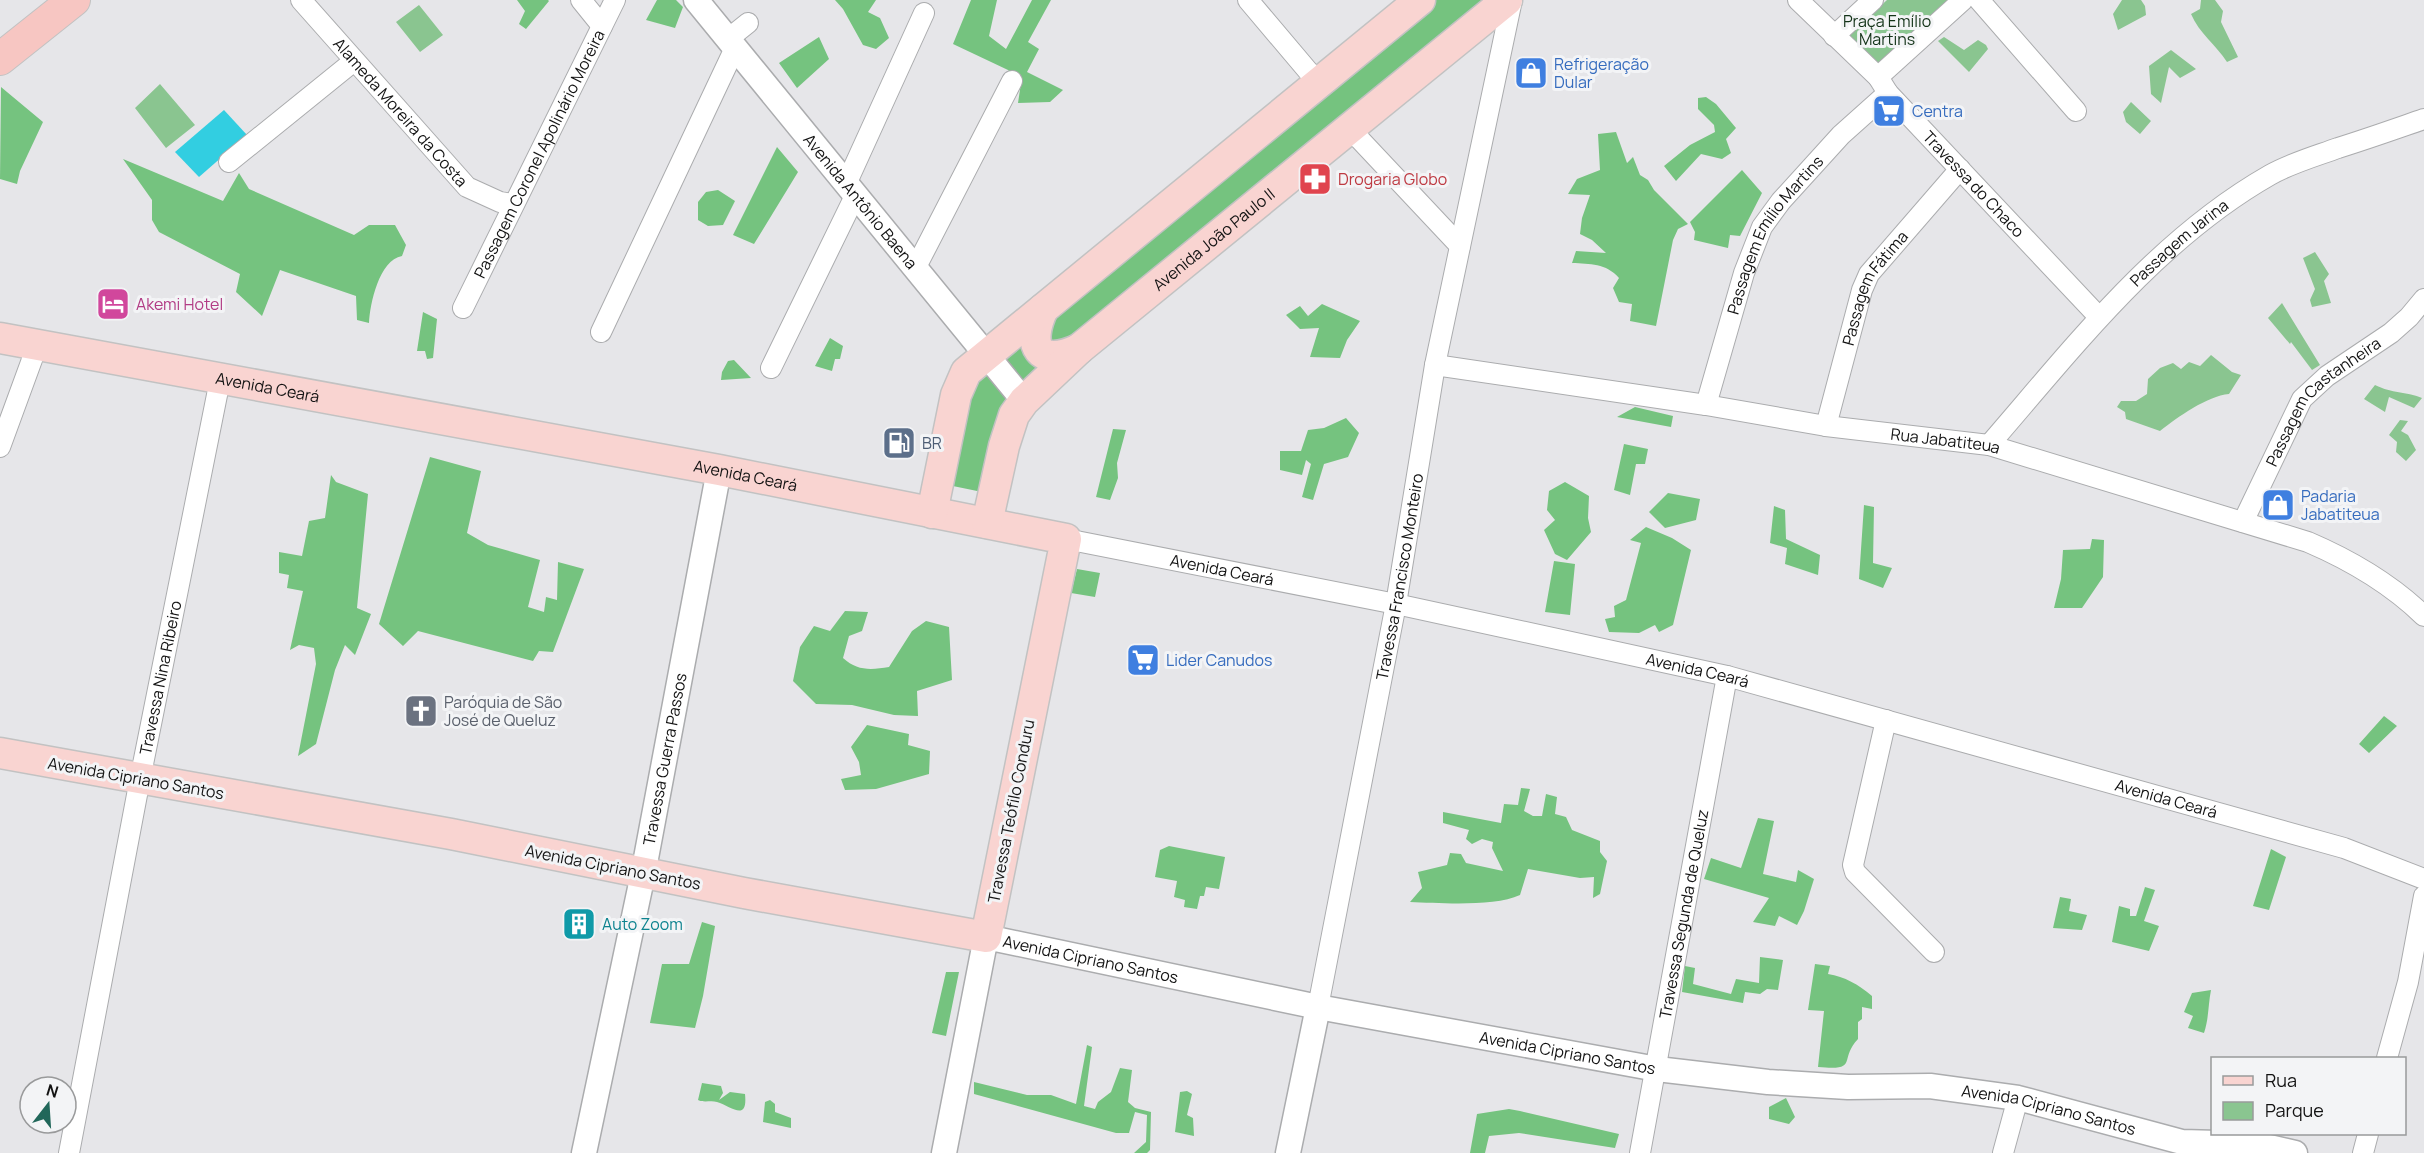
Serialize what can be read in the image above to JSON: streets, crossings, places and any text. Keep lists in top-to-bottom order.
{
  "streets": {
    "main road": [
      "Avenida João Paulo II",
      "Avenida Ceará",
      "Avenida Cipriano Santos",
      "Travessa Teófilo Conduru"
    ],
    "street": [
      "Alameda Moreira da Costa",
      "Passagem Coronel Apolinário Moreira",
      "Travessa do Chaco",
      "Avenida Antônio Baena",
      "Passagem Emílio Martins",
      "Passagem Jarina",
      "Passagem Fátima",
      "Passagem Castanheira",
      "Rua Jabatiteua",
      "Travessa Francisco Monteiro",
      "Travessa Nina Ribeiro",
      "Travessa Guerra Passos",
      "Travessa Segunda de Queluz"
    ]
  },
  "crossings": [
    ["Alameda Moreira da Costa", "Passagem Coronel Apolinário Moreira"],
    ["Travessa do Chaco", "Passagem Emílio Martins"],
    ["Travessa do Chaco", "Passagem Jarina"],
    ["Travessa do Chaco", "Passagem Fátima"],
    ["Avenida Antônio Baena", "Avenida João Paulo II"],
    ["Passagem Emílio Martins", "Rua Jabatiteua"],
    ["Avenida João Paulo II", "Avenida Ceará"],
    ["Avenida João Paulo II", "Travessa Francisco Monteiro"],
    ["Passagem Jarina", "Rua Jabatiteua"],
    ["Passagem Fátima", "Rua Jabatiteua"],
    ["Avenida Ceará", "Travessa Francisco Monteiro"],
    ["Avenida Ceará", "Travessa Nina Ribeiro"],
    ["Avenida Ceará", "Travessa Guerra Passos"],
    ["Avenida Ceará", "Travessa Teófilo Conduru"],
    ["Avenida Ceará", "Travessa Segunda de Queluz"],
    ["Passagem Castanheira", "Rua Jabatiteua"],
    ["Rua Jabatiteua", "Travessa Francisco Monteiro"],
    ["Travessa Francisco Monteiro", "Avenida Cipriano Santos"],
    ["Travessa Nina Ribeiro", "Avenida Cipriano Santos"],
    ["Travessa Guerra Passos", "Avenida Cipriano Santos"],
    ["Avenida Cipriano Santos", "Travessa Teófilo Conduru"],
    ["Avenida Cipriano Santos", "Travessa Segunda de Queluz"]
  ],
  "parks": ["Praça Emílio Martins"],
  "places": {
    "shop": ["Refrigeração Dular", "Padaria Jabatiteua"],
    "supermarket": ["Centra", "Lider Canudos"],
    "pharmacy": ["Drogaria Globo"],
    "hotel": ["Akemi Hotel"],
    "fuel station": ["BR"],
    "church": ["Paróquia de São José de Queluz"],
    "building": ["Auto Zoom"]
  },
  "legend": ["Rua", "Parque"],
  "north": "top"
}
